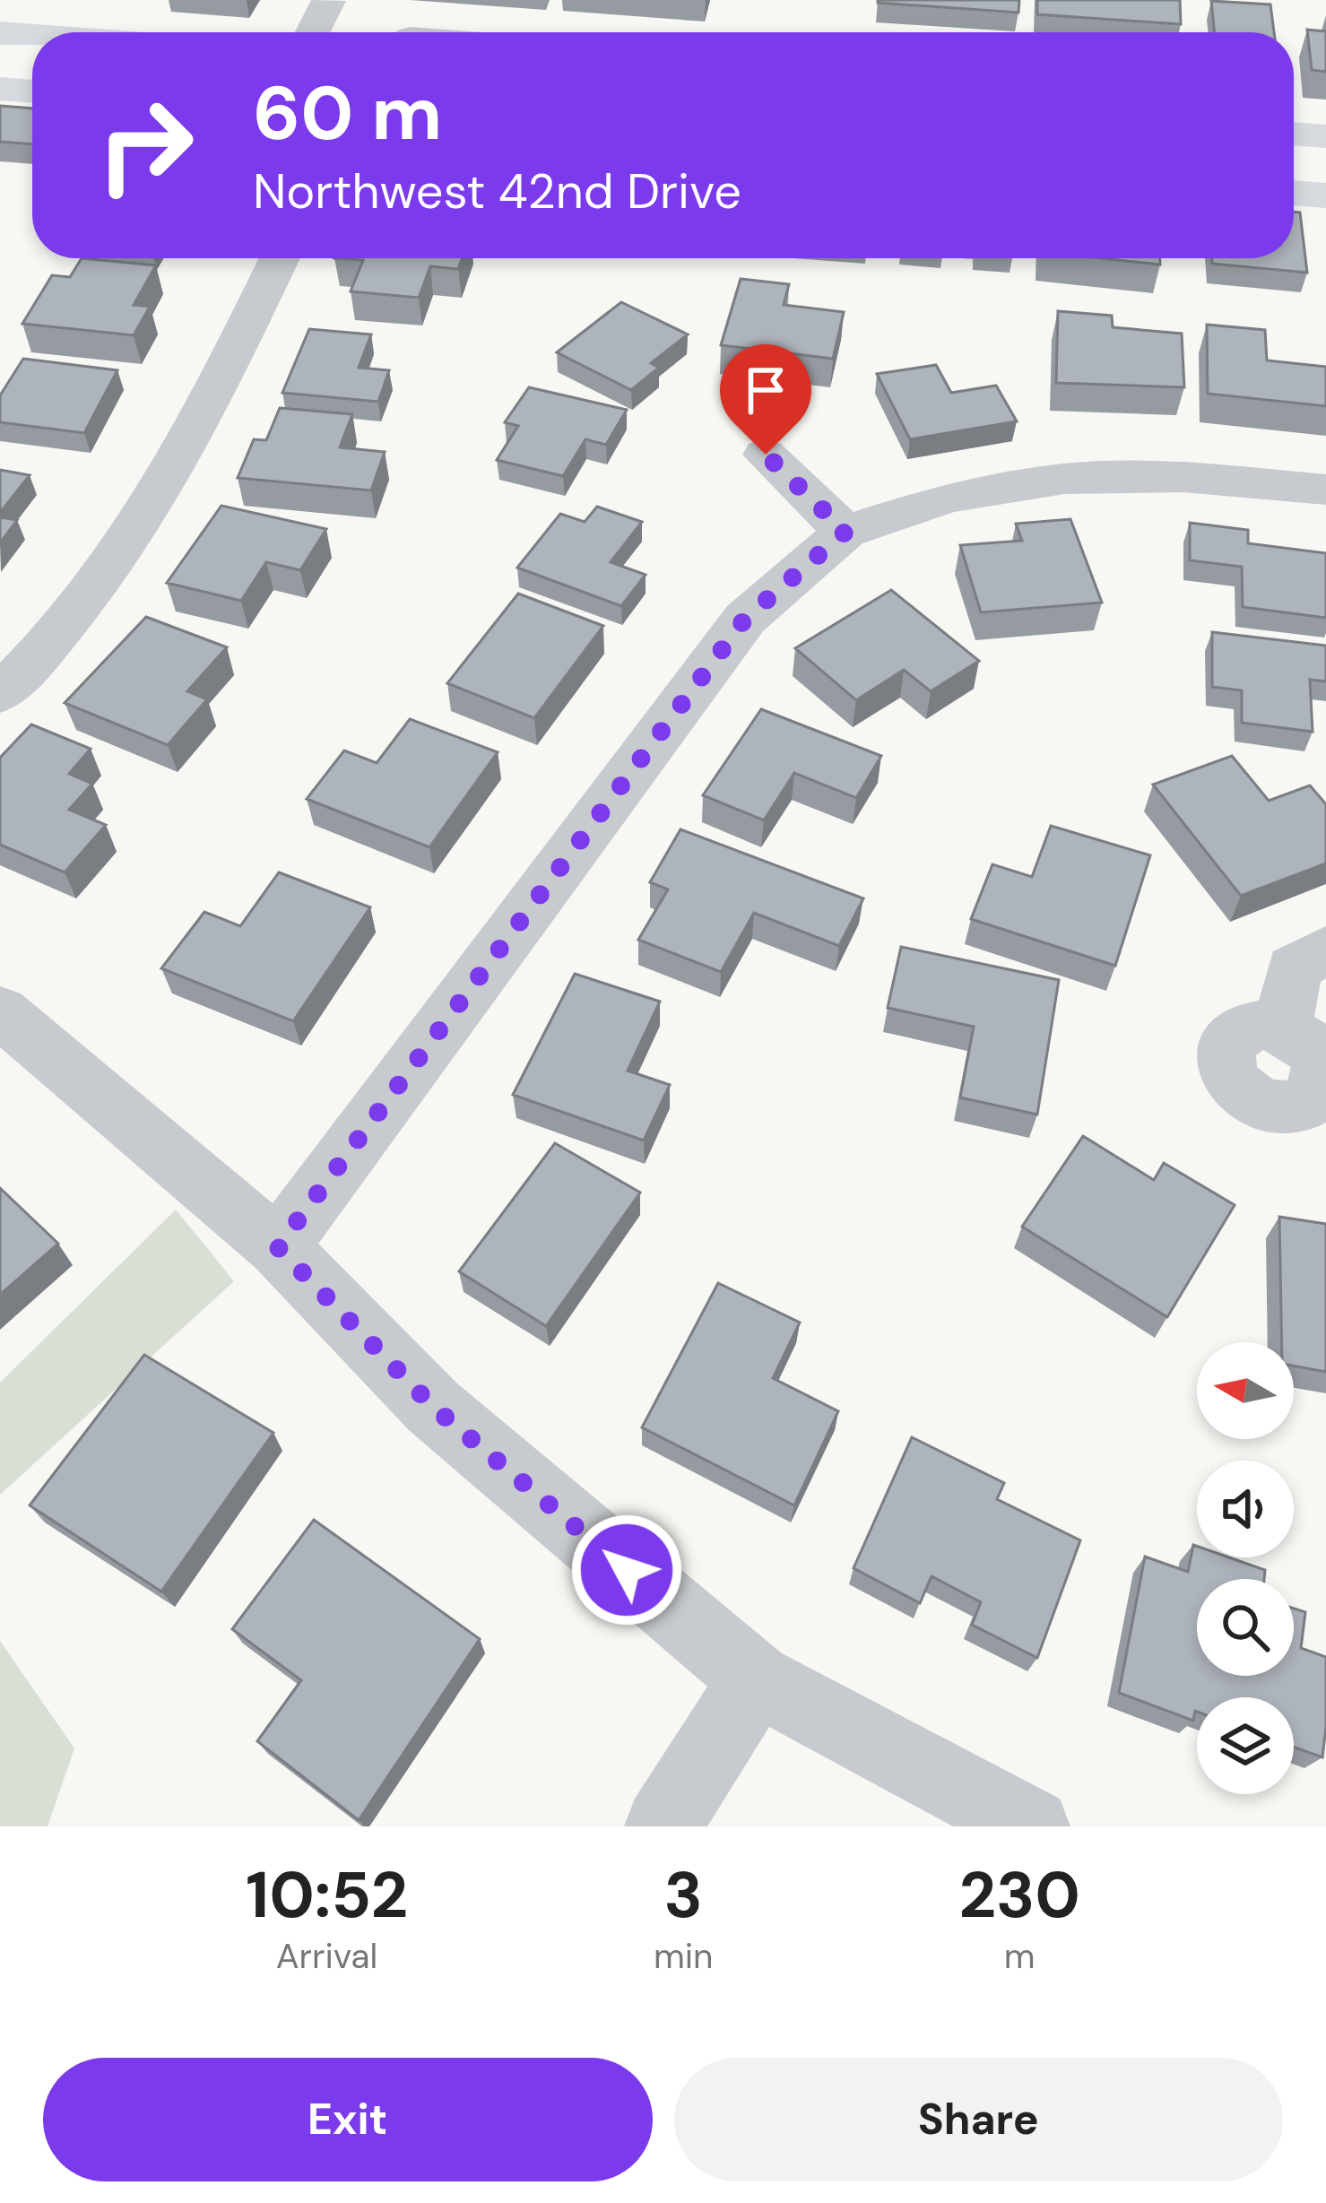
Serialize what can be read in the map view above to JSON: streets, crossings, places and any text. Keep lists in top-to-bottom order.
{
  "north": "left",
  "page": {
    "turn": ["60 m", "Northwest 42nd Drive"],
    "eta": [
      "10:52",
      "Arrival",
      "3",
      "min",
      "230",
      "m"
    ],
    "buttons": ["Exit", "Share"]
  }
}
